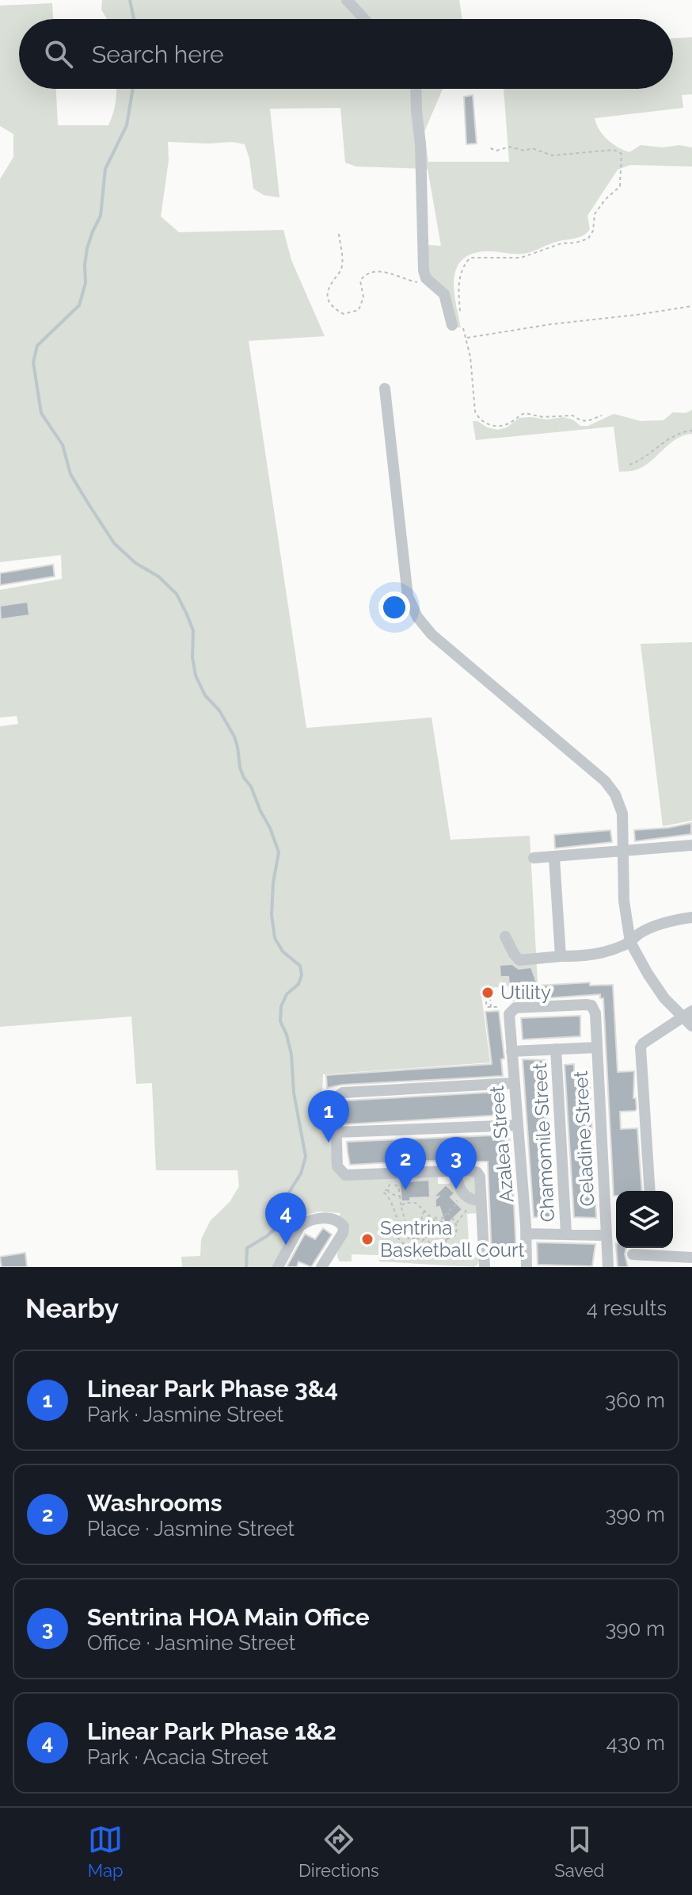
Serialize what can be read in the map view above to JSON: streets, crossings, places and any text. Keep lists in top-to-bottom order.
{
  "streets": {
    "street": ["Celadine Street", "Chamomile Street", "Azalea Street"]
  },
  "crossings": [
    ["Celadine Street", "Azalea Street"]
  ],
  "places": ["Utility", "Sentrina Basketball Court"],
  "page": {
    "search": "Search here",
    "pins": [
      "1",
      "3",
      "2",
      "4"
    ],
    "heading": ["Nearby", "4 results"],
    "list": [
      {
        "mark": "1",
        "name": "Linear Park Phase 3&4",
        "note": "Park · Jasmine Street",
        "value": "360 m"
      },
      {
        "mark": "2",
        "name": "Washrooms",
        "note": "Place · Jasmine Street",
        "value": "390 m"
      },
      {
        "mark": "3",
        "name": "Sentrina HOA Main Office",
        "note": "Office · Jasmine Street",
        "value": "390 m"
      },
      {
        "mark": "4",
        "name": "Linear Park Phase 1&2",
        "note": "Park · Acacia Street",
        "value": "430 m"
      }
    ],
    "nav": ["Map", "Directions", "Saved"]
  }
}
